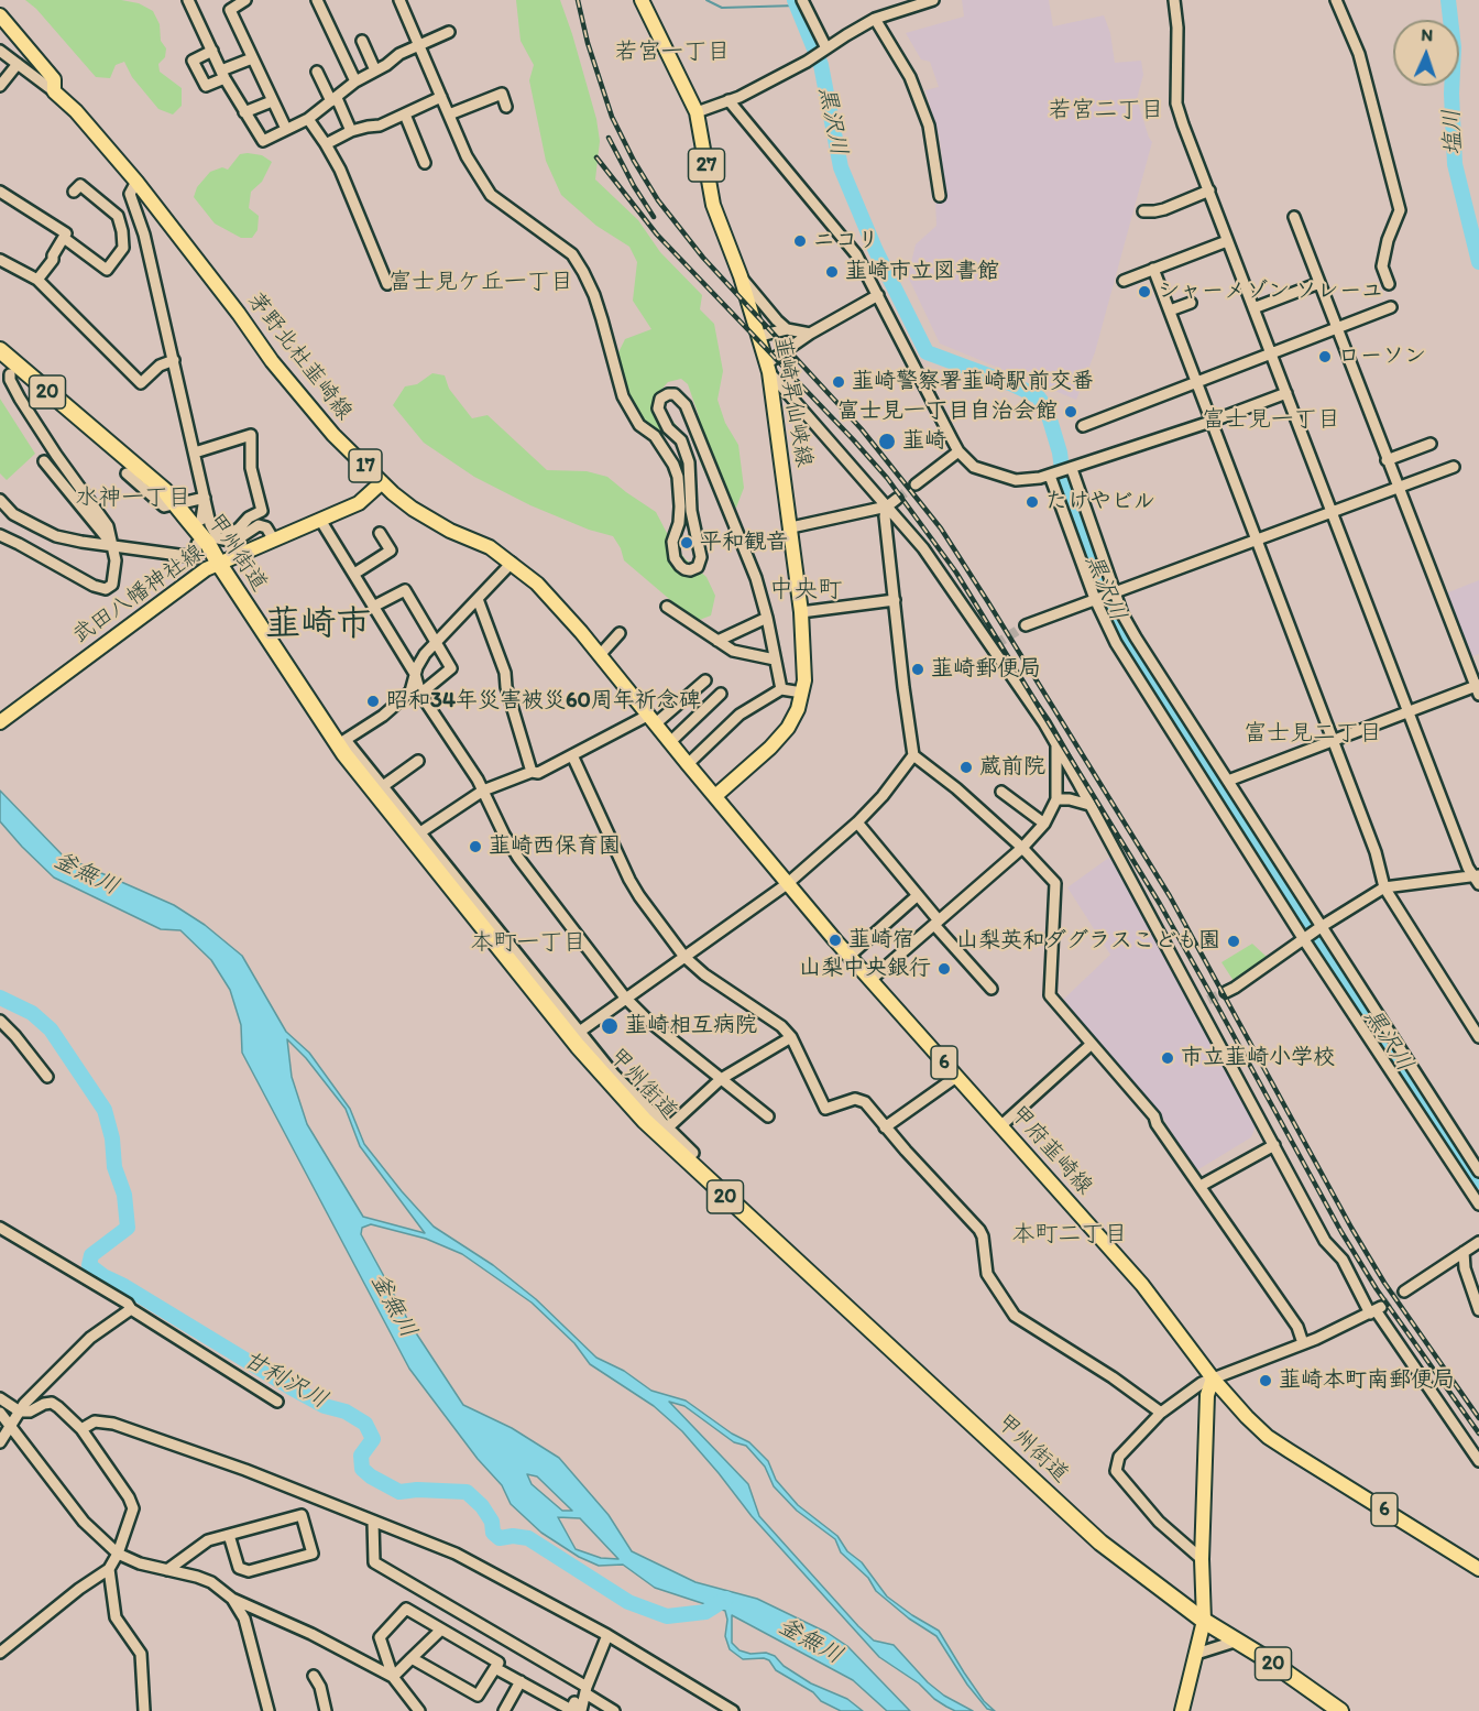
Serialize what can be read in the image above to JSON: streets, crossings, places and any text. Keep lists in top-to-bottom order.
{
  "streets": {
    "highway": ["20", "甲州街道"],
    "main road": [
      "27",
      "茅野北杜韮崎線",
      "韮崎昇仙峡線",
      "17",
      "武田八幡神社線",
      "6",
      "甲府韮崎線"
    ]
  },
  "crossings": [
    ["茅野北杜韮崎線", "韮崎昇仙峡線"],
    ["茅野北杜韮崎線", "武田八幡神社線"],
    ["茅野北杜韮崎線", "甲府韮崎線"],
    ["韮崎昇仙峡線", "甲府韮崎線"],
    ["甲州街道", "武田八幡神社線"]
  ],
  "districts": [
    "若宮一丁目",
    "若宮二丁目",
    "富士見ケ丘一丁目",
    "富士見一丁目",
    "水神一丁目",
    "中央町",
    "韮崎市",
    "富士見二丁目",
    "本町一丁目",
    "本町二丁目"
  ],
  "water": [
    "黒沢川",
    "塩川",
    "釜無川",
    "甘利沢川"
  ],
  "places": [
    "ニコリ",
    "韮崎市立図書館",
    "シャーメゾン ソレーユ",
    "ローソン",
    "韮崎警察署韮崎駅前交番",
    "富士見一丁目自治会館",
    "韮崎",
    "たけやビル",
    "平和観音",
    "韮崎郵便局",
    "昭和34年災害被災60周年祈念碑",
    "蔵前院",
    "韮崎西保育園",
    "韮崎宿",
    "山梨英和ダグラスこども園",
    "山梨中央銀行",
    "韮崎相互病院",
    "市立韮崎小学校",
    "韮崎本町南郵便局"
  ],
  "north": "top"
}
